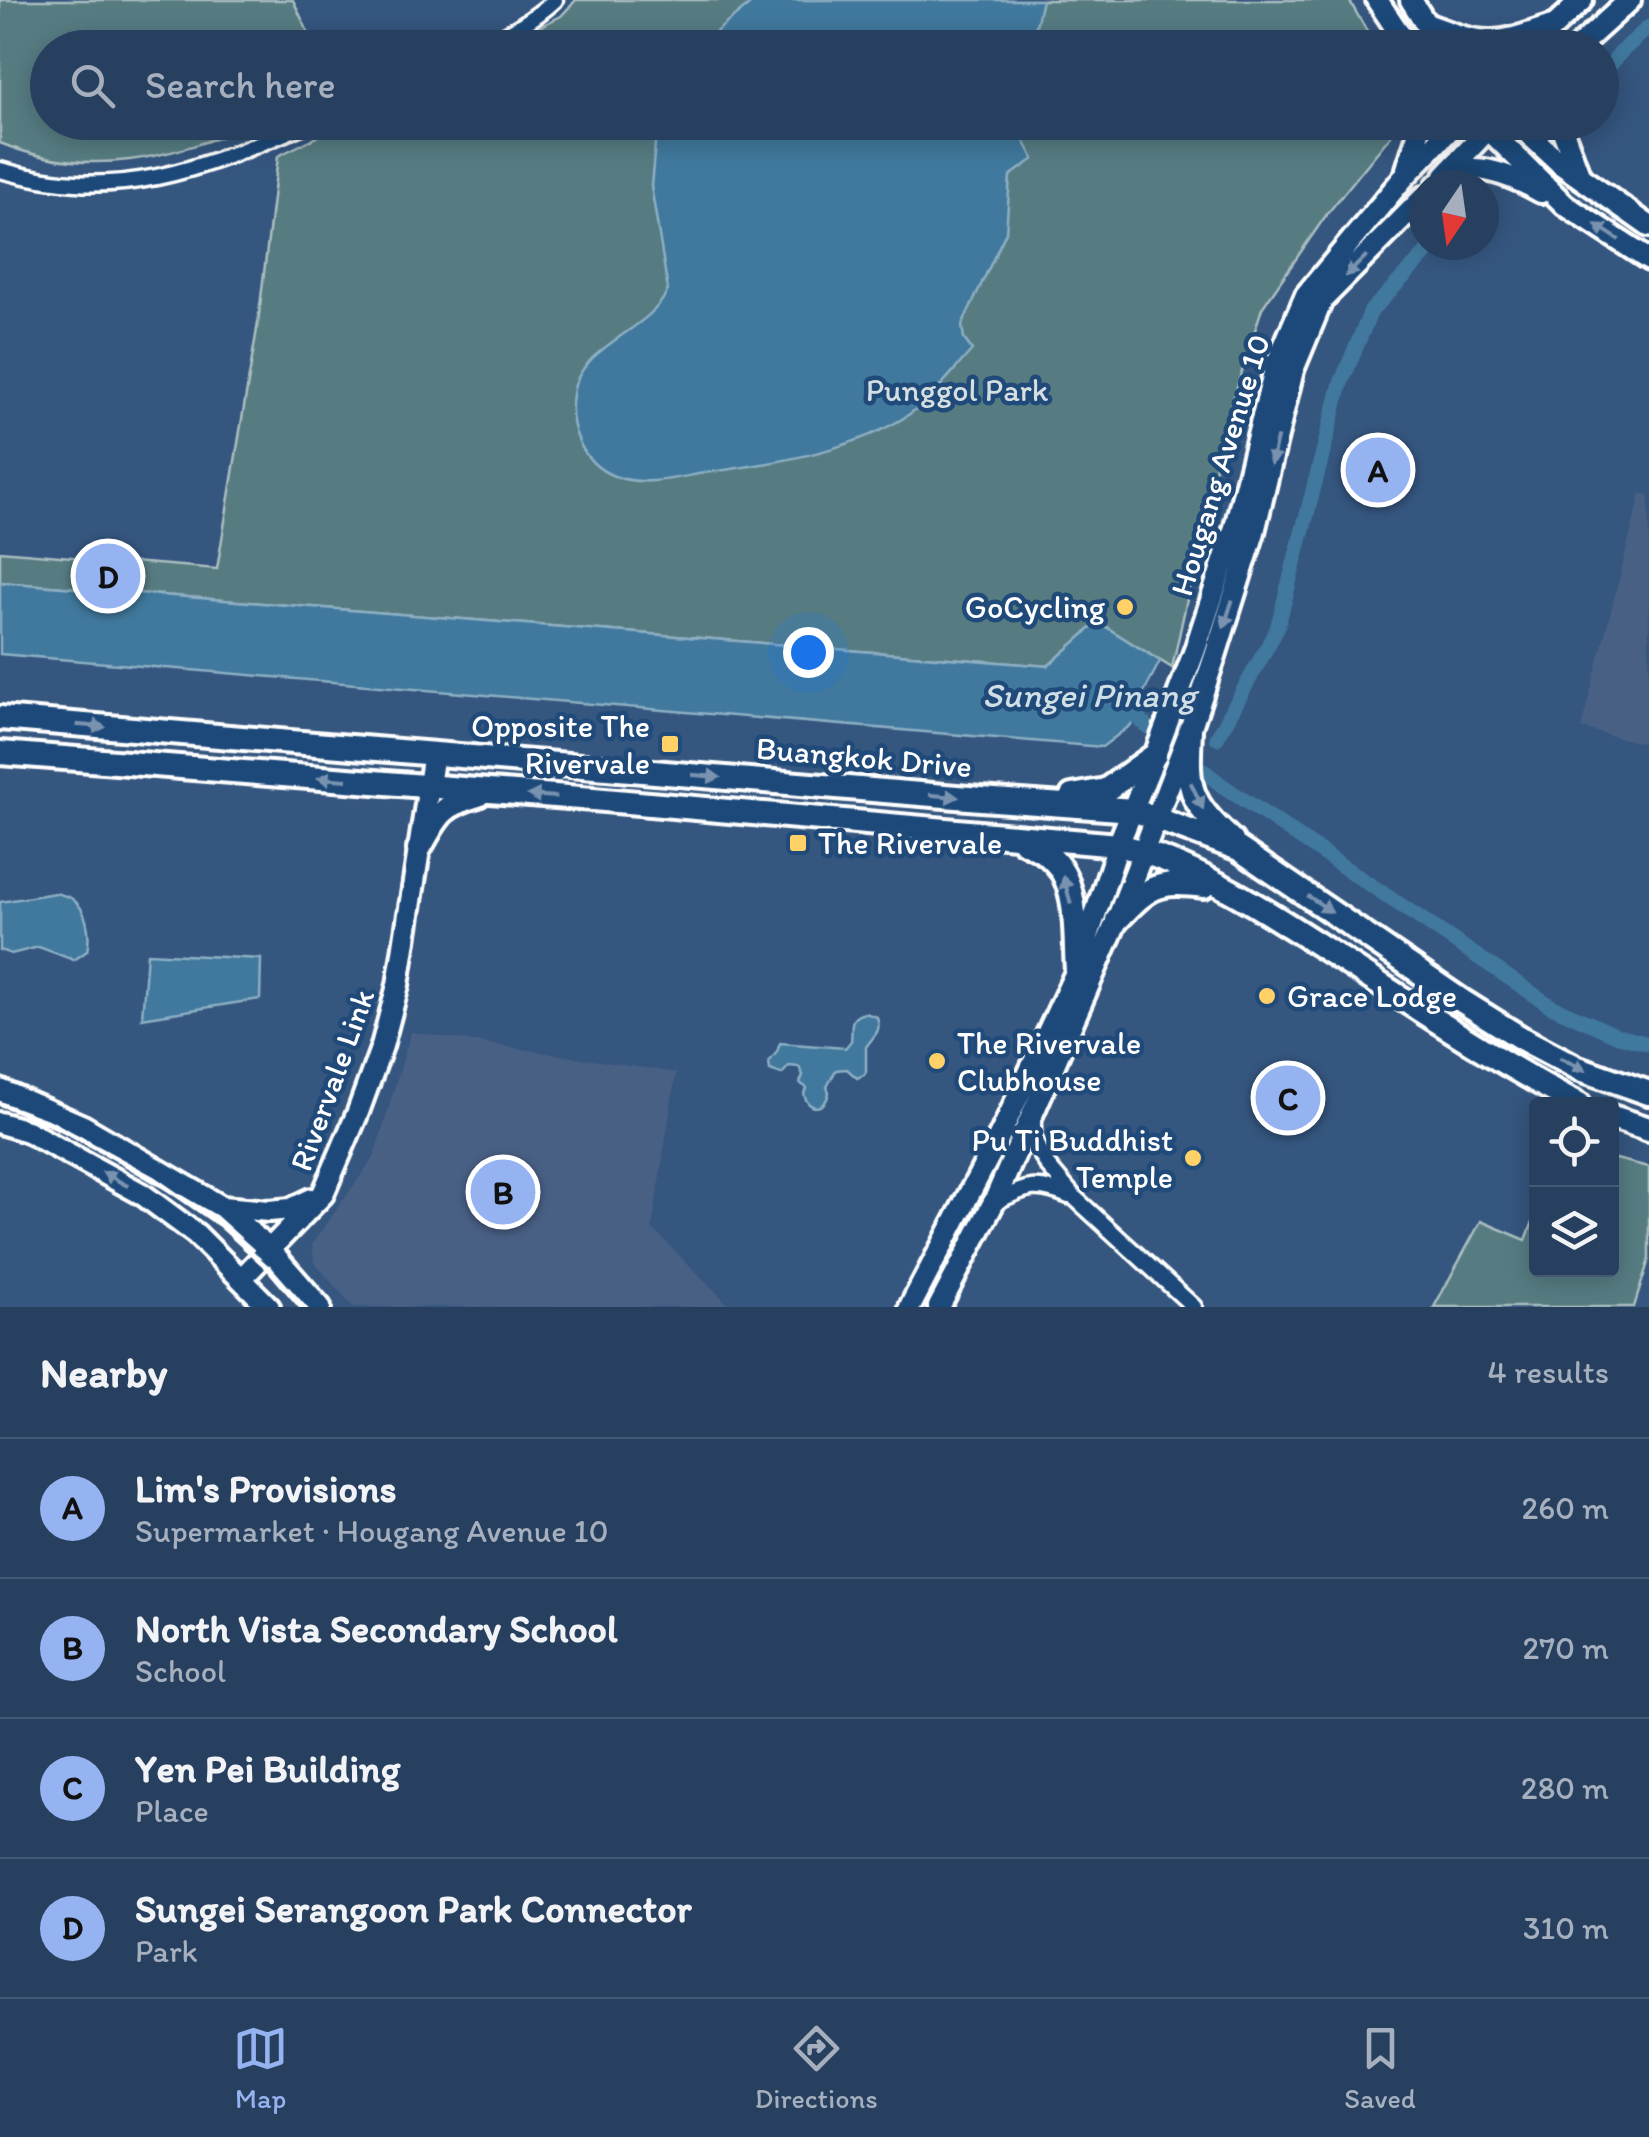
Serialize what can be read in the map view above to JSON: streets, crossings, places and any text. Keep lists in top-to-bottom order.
{
  "streets": {
    "main road": ["Hougang Avenue 10", "Buangkok Drive", "Rivervale Link"]
  },
  "crossings": [
    ["Hougang Avenue 10", "Buangkok Drive"],
    ["Buangkok Drive", "Rivervale Link"]
  ],
  "water": ["Sungei Pinang"],
  "parks": ["Punggol Park"],
  "places": {
    "other": [
      "GoCycling",
      "Grace Lodge",
      "The Rivervale Clubhouse",
      "Pu Ti Buddhist Temple"
    ],
    "transit": ["Opposite The Rivervale", "The Rivervale"]
  },
  "north": "bottom",
  "page": {
    "search": "Search here",
    "pins": [
      "A",
      "D",
      "C",
      "B"
    ],
    "heading": ["Nearby", "4 results"],
    "list": [
      {
        "mark": "A",
        "name": "Lim's Provisions",
        "note": "Supermarket · Hougang Avenue 10",
        "value": "260 m"
      },
      {
        "mark": "B",
        "name": "North Vista Secondary School",
        "note": "School",
        "value": "270 m"
      },
      {
        "mark": "C",
        "name": "Yen Pei Building",
        "note": "Place",
        "value": "280 m"
      },
      {
        "mark": "D",
        "name": "Sungei Serangoon Park Connector",
        "note": "Park",
        "value": "310 m"
      }
    ],
    "nav": ["Map", "Directions", "Saved"]
  }
}
